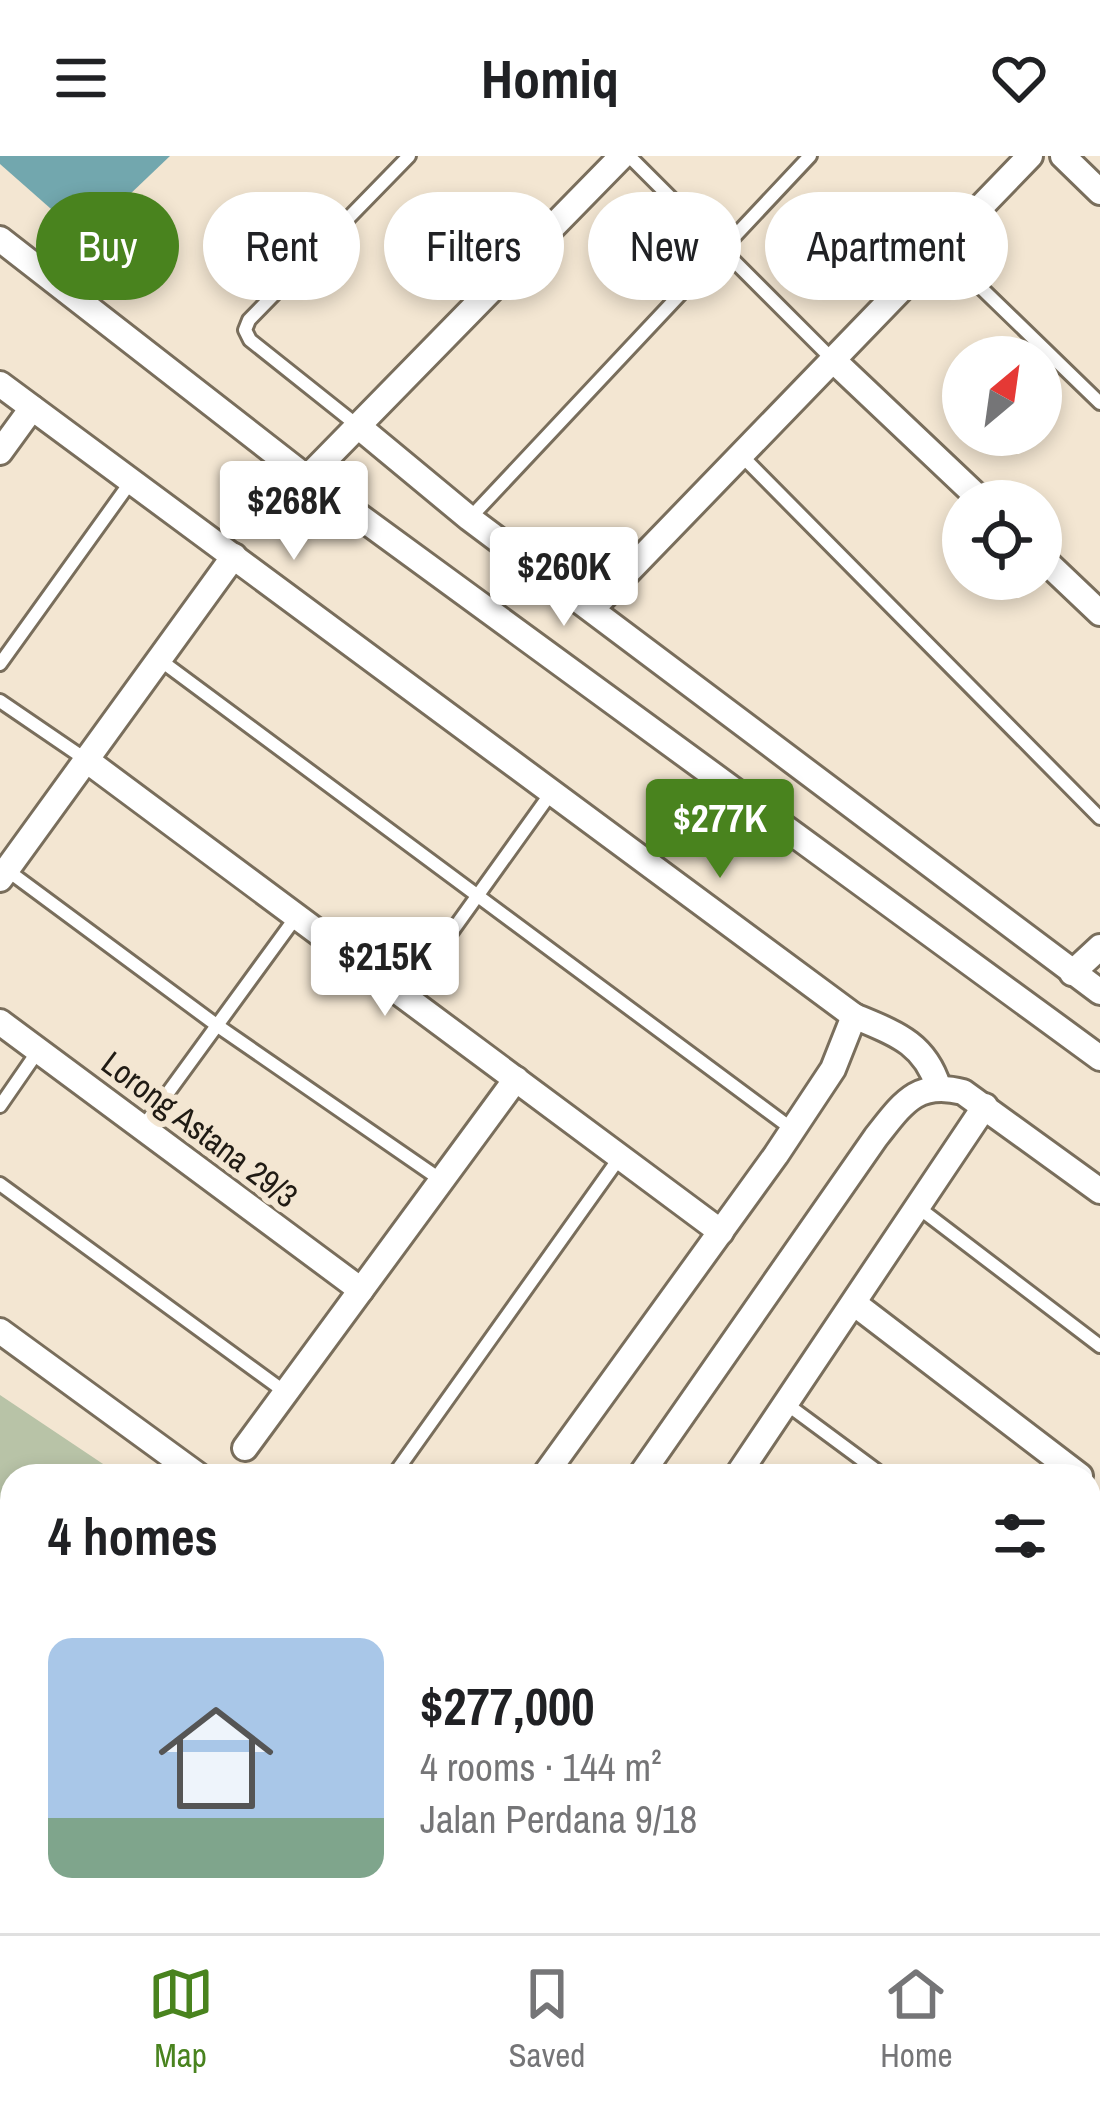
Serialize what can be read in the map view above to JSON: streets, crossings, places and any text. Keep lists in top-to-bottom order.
{
  "streets": {
    "street": ["Lorong Astana 29/3"]
  },
  "north": "top right",
  "page": {
    "header": "Homiq",
    "chip": [
      "Buy",
      "Rent",
      "Filters",
      "New",
      "Apartment"
    ],
    "price": [
      "$268K",
      "$260K",
      "$277K",
      "$215K"
    ],
    "heading": "4 homes",
    "list": [
      {
        "name": "$277,000",
        "note": "4 rooms · 144 m² · Jalan Perdana 9/18"
      }
    ],
    "tabs": ["Map", "Saved", "Home"]
  }
}
